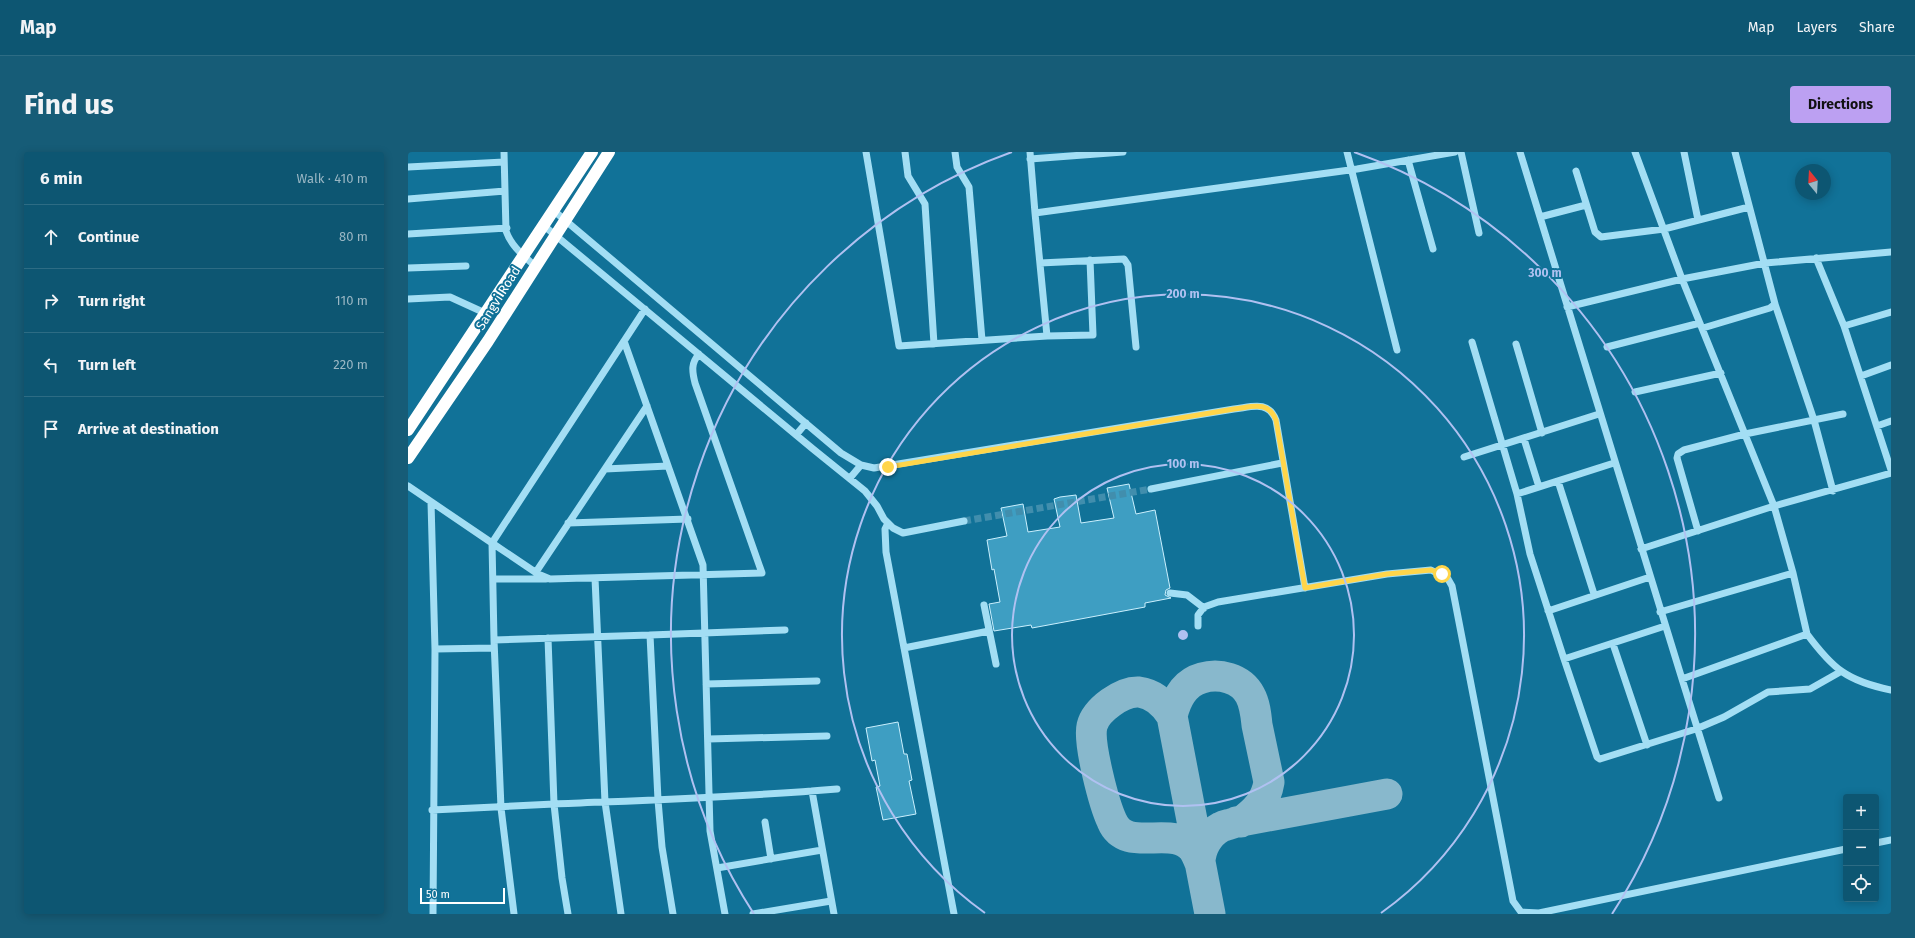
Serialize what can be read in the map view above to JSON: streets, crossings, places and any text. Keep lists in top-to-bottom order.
{
  "streets": {
    "highway": ["Sangvi Road"]
  },
  "scale_bar": "50 m",
  "north": "top",
  "page": {
    "header": "Map",
    "nav": ["Map", "Layers", "Share"],
    "buttons": "Directions",
    "title": "Find us",
    "heading": ["6 min", "Walk · 410 m"],
    "list": [
      ["Continue", "80 m"],
      ["Turn right", "110 m"],
      ["Turn left", "220 m"],
      "Arrive at destination"
    ],
    "map_buttons": ["+", "−"],
    "scale": "50 m"
  },
  "rings": ["300 m", "200 m", "100 m"]
}
